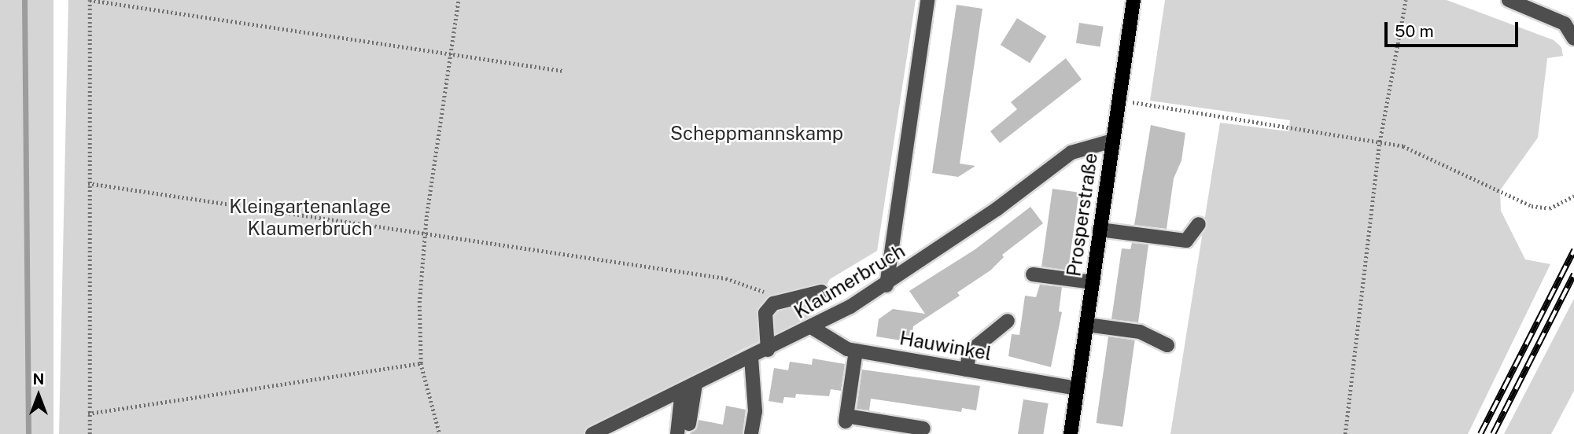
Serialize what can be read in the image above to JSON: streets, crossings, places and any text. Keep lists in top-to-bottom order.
{
  "streets": {
    "main road": ["Prosperstraße"],
    "street": ["Klaumerbruch", "Hauwinkel"]
  },
  "crossings": [
    ["Prosperstraße", "Klaumerbruch"],
    ["Prosperstraße", "Hauwinkel"],
    ["Klaumerbruch", "Hauwinkel"]
  ],
  "parks": ["Scheppmannskamp", "Kleingartenanlage Klaumerbruch"],
  "scale_bar": "50 m",
  "north": "top"
}
